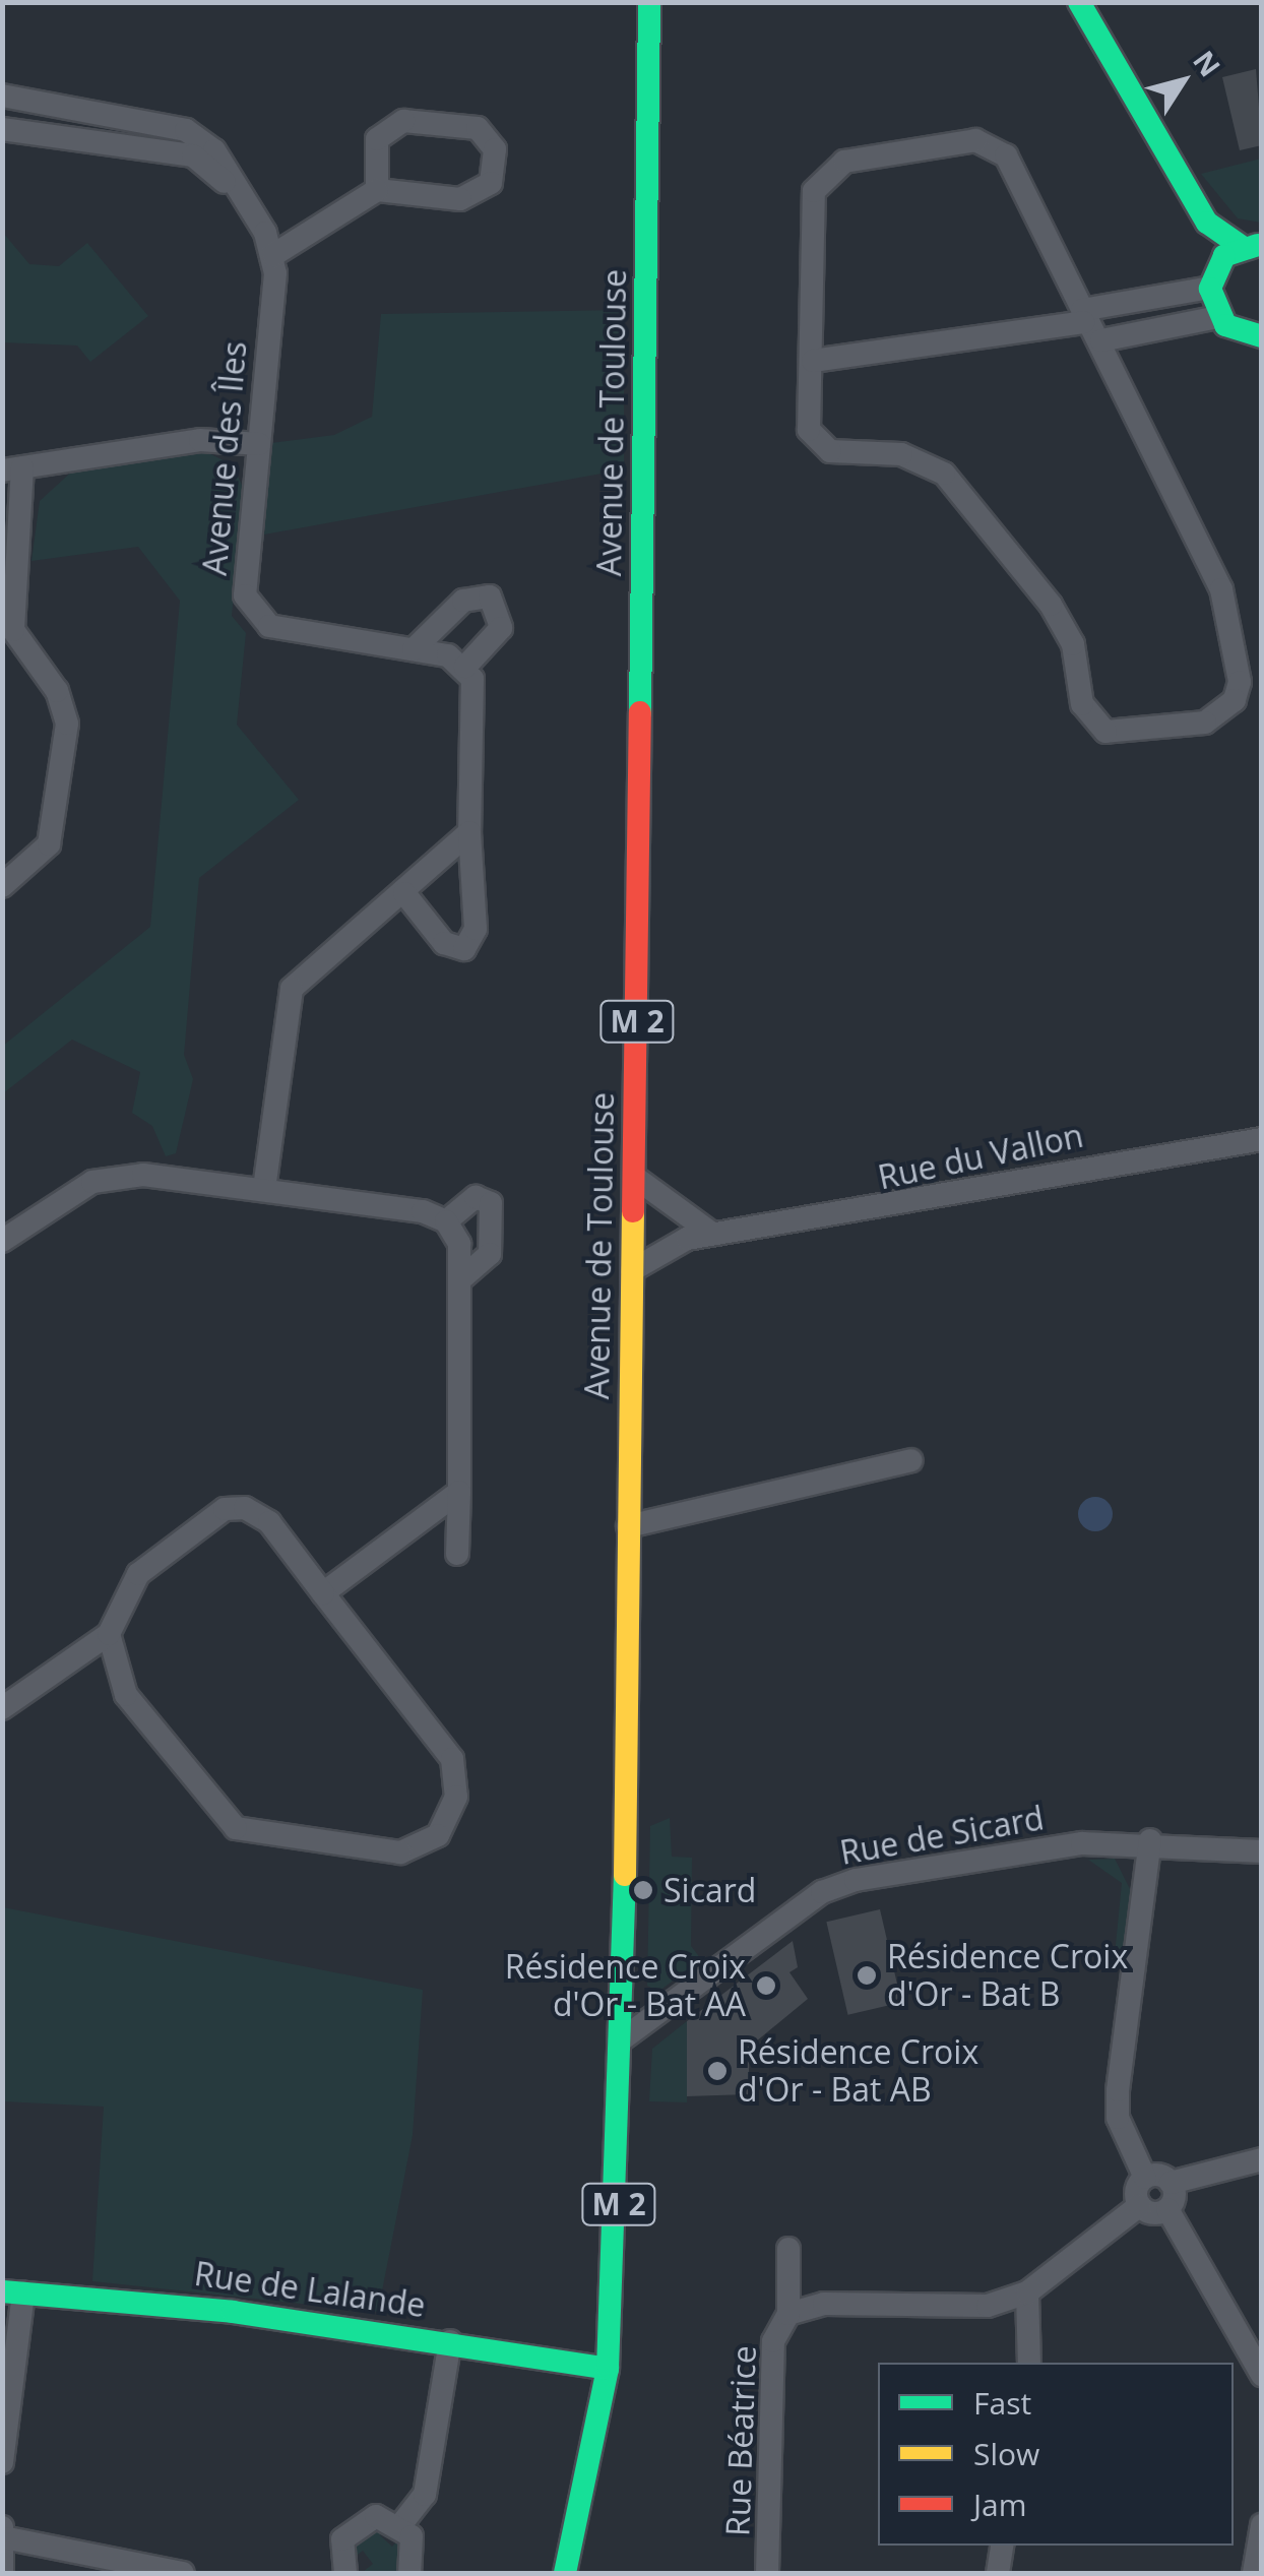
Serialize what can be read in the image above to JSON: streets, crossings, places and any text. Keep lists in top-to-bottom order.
{
  "streets": {
    "main road": ["Avenue de Toulouse", "M 2", "Rue de Lalande"],
    "street": [
      "Avenue des Îles",
      "Rue du Vallon",
      "Rue de Sicard",
      "Rue Béatrice"
    ]
  },
  "crossings": [
    ["Avenue de Toulouse", "M 2"],
    ["Avenue de Toulouse", "Rue du Vallon"],
    ["Avenue de Toulouse", "Rue de Sicard"],
    ["Avenue de Toulouse", "Rue de Lalande"],
    ["M 2", "Rue de Lalande"]
  ],
  "places": [
    "Sicard",
    "Résidence Croix d'Or - Bat B",
    "Résidence Croix d'Or - Bat AA",
    "Résidence Croix d'Or - Bat AB"
  ],
  "legend": ["Fast", "Slow", "Jam"],
  "north": "top right"
}
